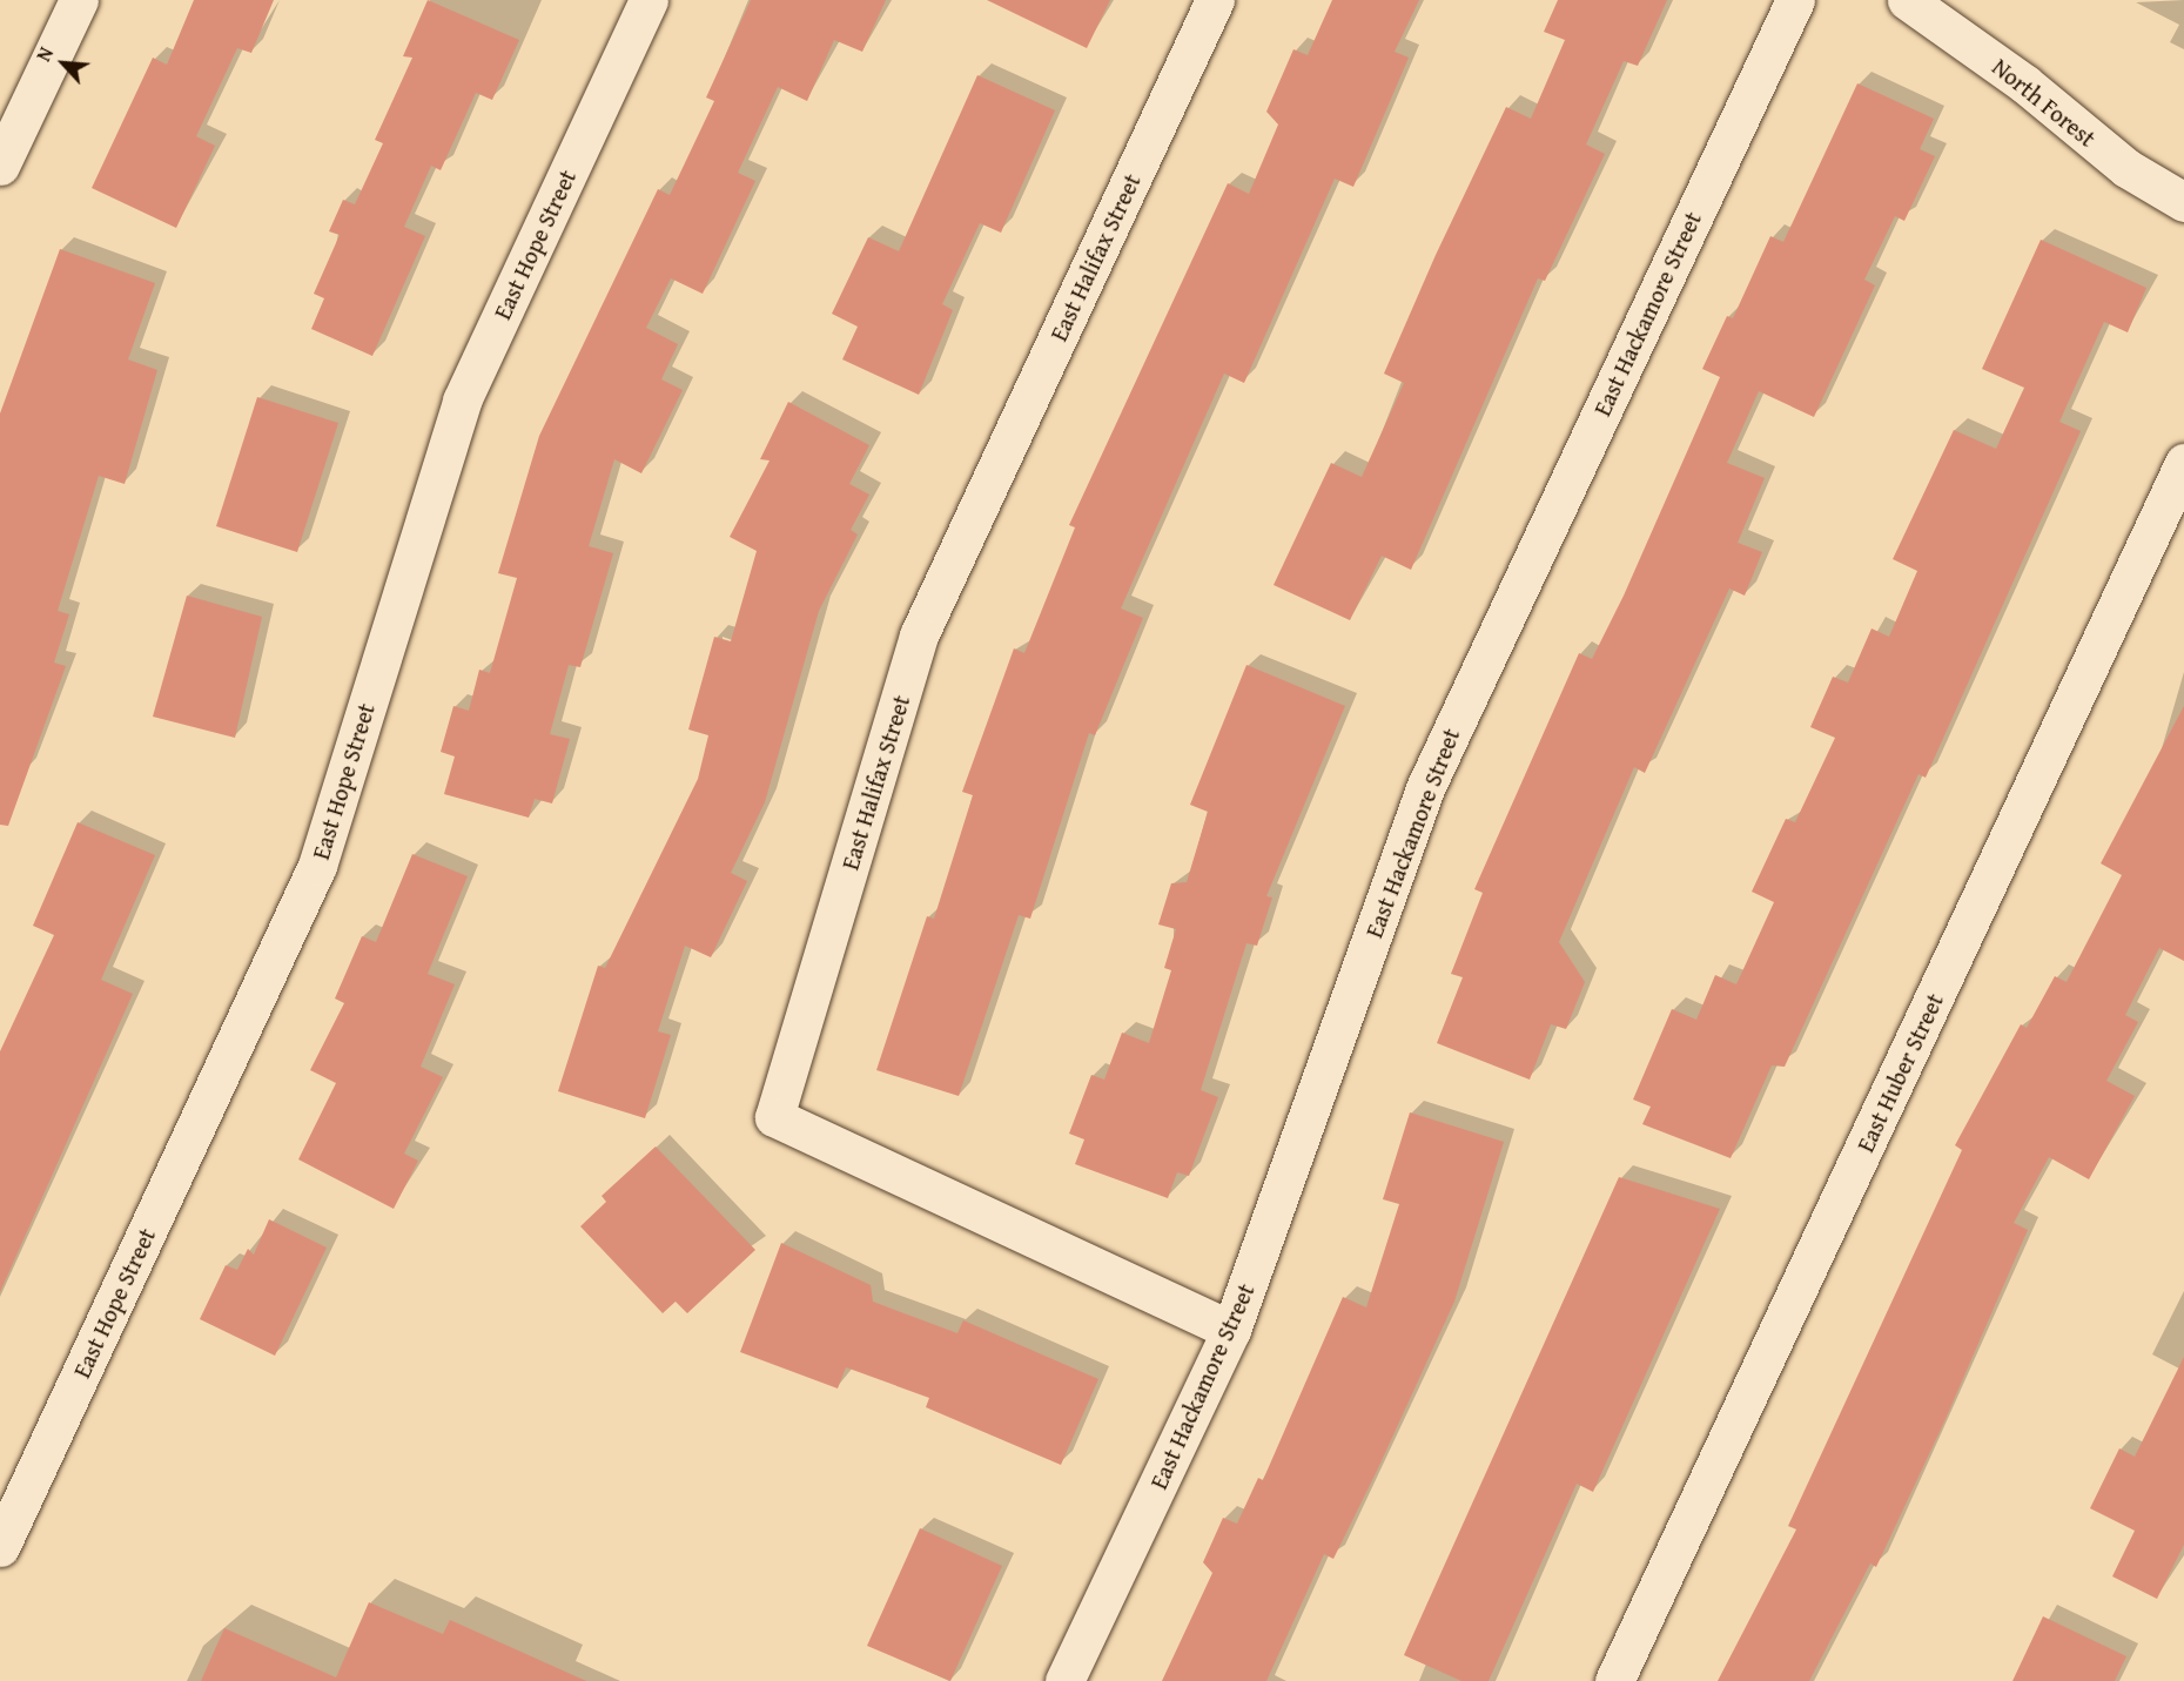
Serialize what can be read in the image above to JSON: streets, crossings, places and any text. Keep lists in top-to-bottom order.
{
  "streets": {
    "street": [
      "North Forest",
      "East Hope Street",
      "East Halifax Street",
      "East Hackamore Street",
      "East Huber Street"
    ]
  },
  "crossings": [
    ["East Halifax Street", "East Hackamore Street"]
  ],
  "north": "top left"
}
